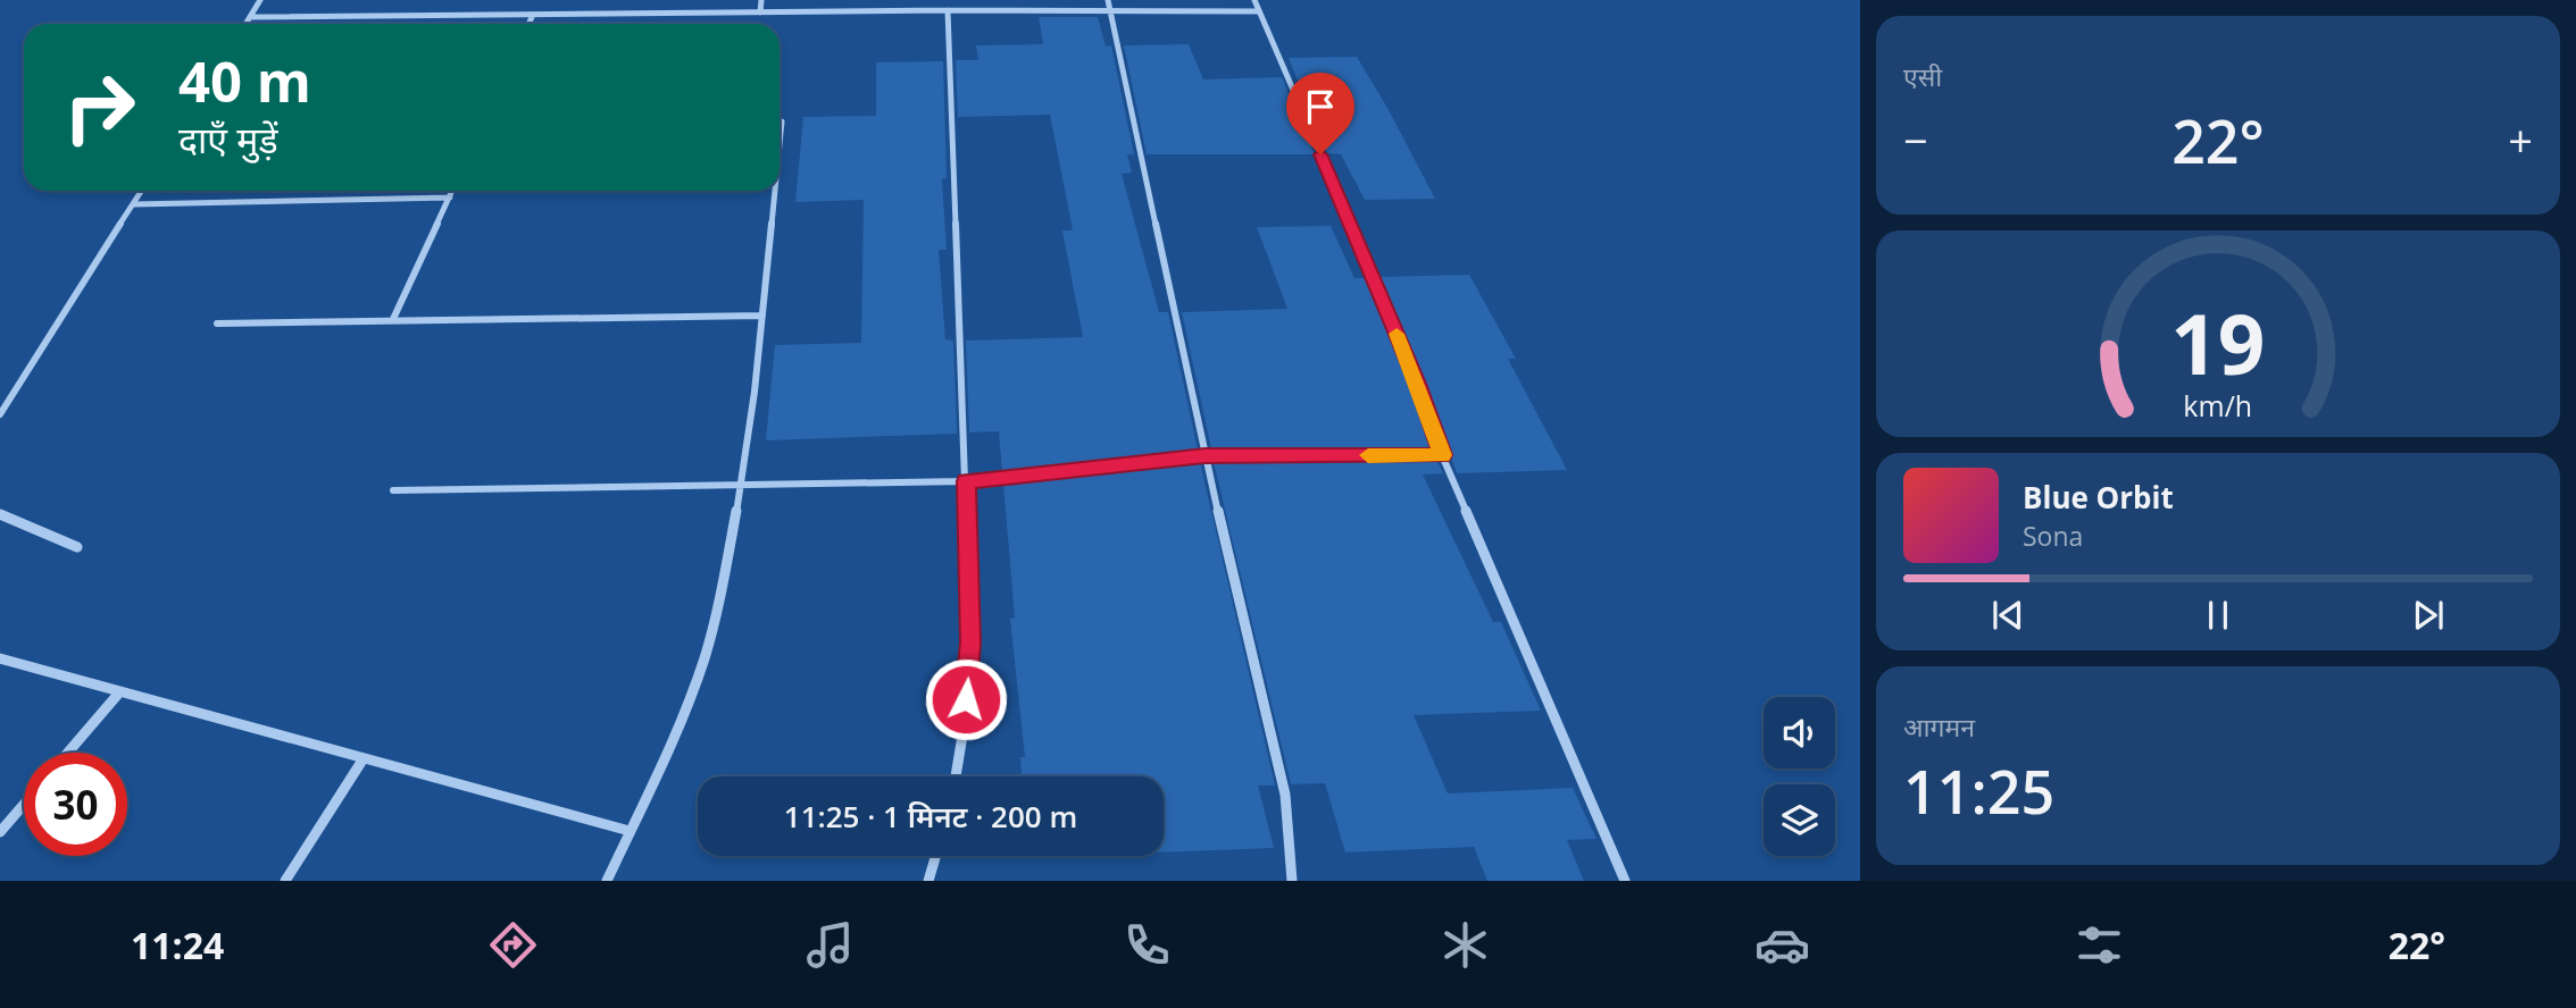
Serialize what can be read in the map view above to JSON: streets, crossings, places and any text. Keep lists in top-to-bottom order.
{
  "page": {
    "tile": [
      "एसी",
      ["आगमन", "11:25"]
    ],
    "turn": ["40 m", "दाएँ मुड़ें"],
    "heat": ["−", "22°", "+"],
    "song": ["Blue Orbit", "Sona"],
    "limit": "30",
    "trip": "11:25 · 1 मिनट · 200 m",
    "tabs": ["11:24", "22°"],
    "gauge": ["19", "km/h"]
  }
}
